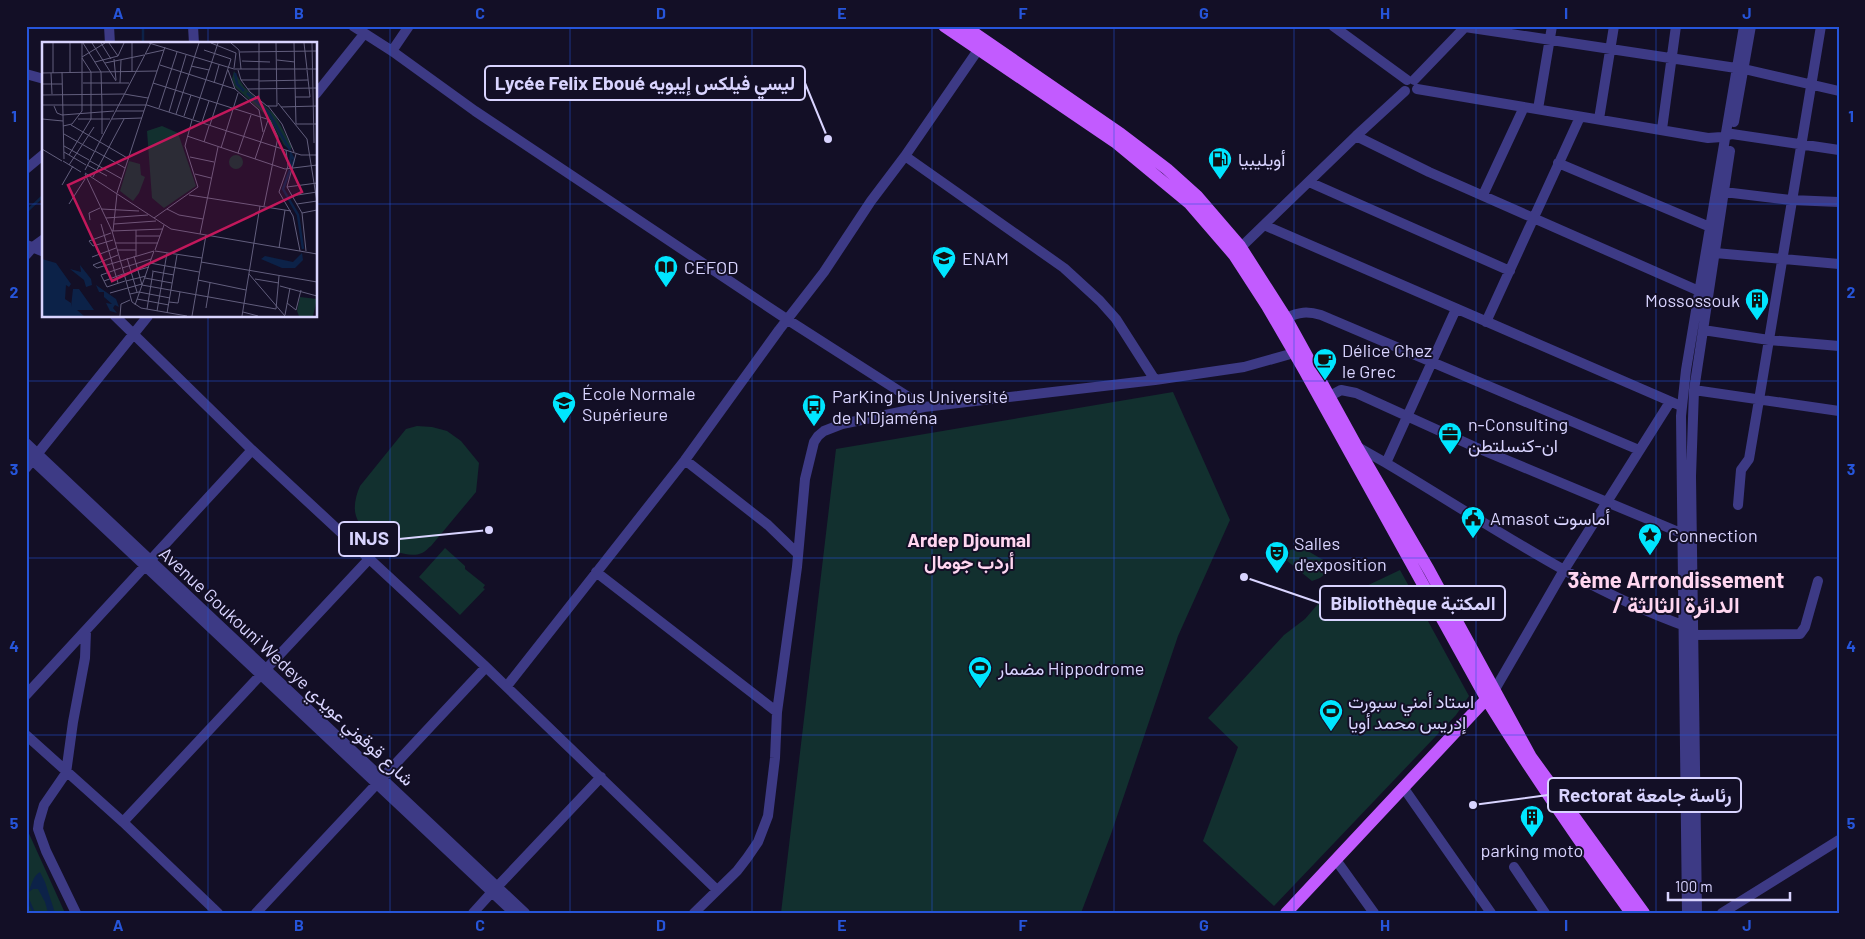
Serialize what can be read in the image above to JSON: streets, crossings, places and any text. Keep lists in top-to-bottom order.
{
  "streets": {
    "street": ["Avenue Goukouni Wedeye شارع قوقوني عويدي"]
  },
  "districts": ["Ardep Djoumal أردب جومال", "3ème Arrondissement / الدائرة الثالثة"],
  "places": {
    "other": [
      "Lycée Felix Eboué ليسي فيلكس إيبويه",
      "INJS",
      "Bibliothèque المكتبة",
      "Rectorat رئاسة جامعة"
    ],
    "fuel station": ["أويليبيا"],
    "school or university": ["ENAM", "École Normale Supérieure"],
    "library": ["CEFOD"],
    "building": ["Mossossouk", "parking moto"],
    "cafe": ["Délice Chez le Grec"],
    "bus stop": ["ParKing bus Université de N'Djaména"],
    "office": ["n-Consulting ان-كنسلتطن"],
    "public building": ["Amasot أماسوت"],
    "place": ["Connection"],
    "theatre": ["Salles d'exposition"],
    "sports": ["مضمار Hippodrome", "استاد أمني سبورت إدريس محمد أويا"]
  },
  "scale_bar": "100 m",
  "grid": {
    "columns": [
      "A",
      "B",
      "C",
      "D",
      "E",
      "F",
      "G",
      "H",
      "I",
      "J"
    ],
    "rows": [
      "1",
      "2",
      "3",
      "4",
      "5"
    ]
  }
}
